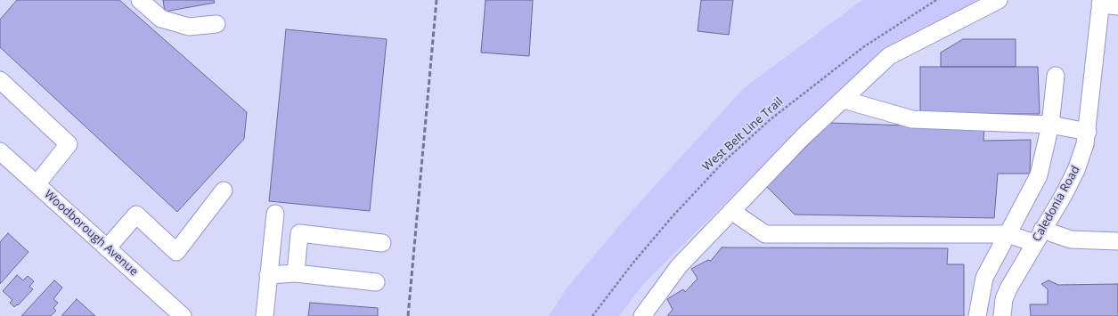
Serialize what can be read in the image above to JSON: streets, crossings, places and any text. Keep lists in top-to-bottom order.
{
  "streets": {
    "street": ["Caledonia Road", "Woodborough Avenue"],
    "path": ["West Belt Line Trail"]
  }
}
